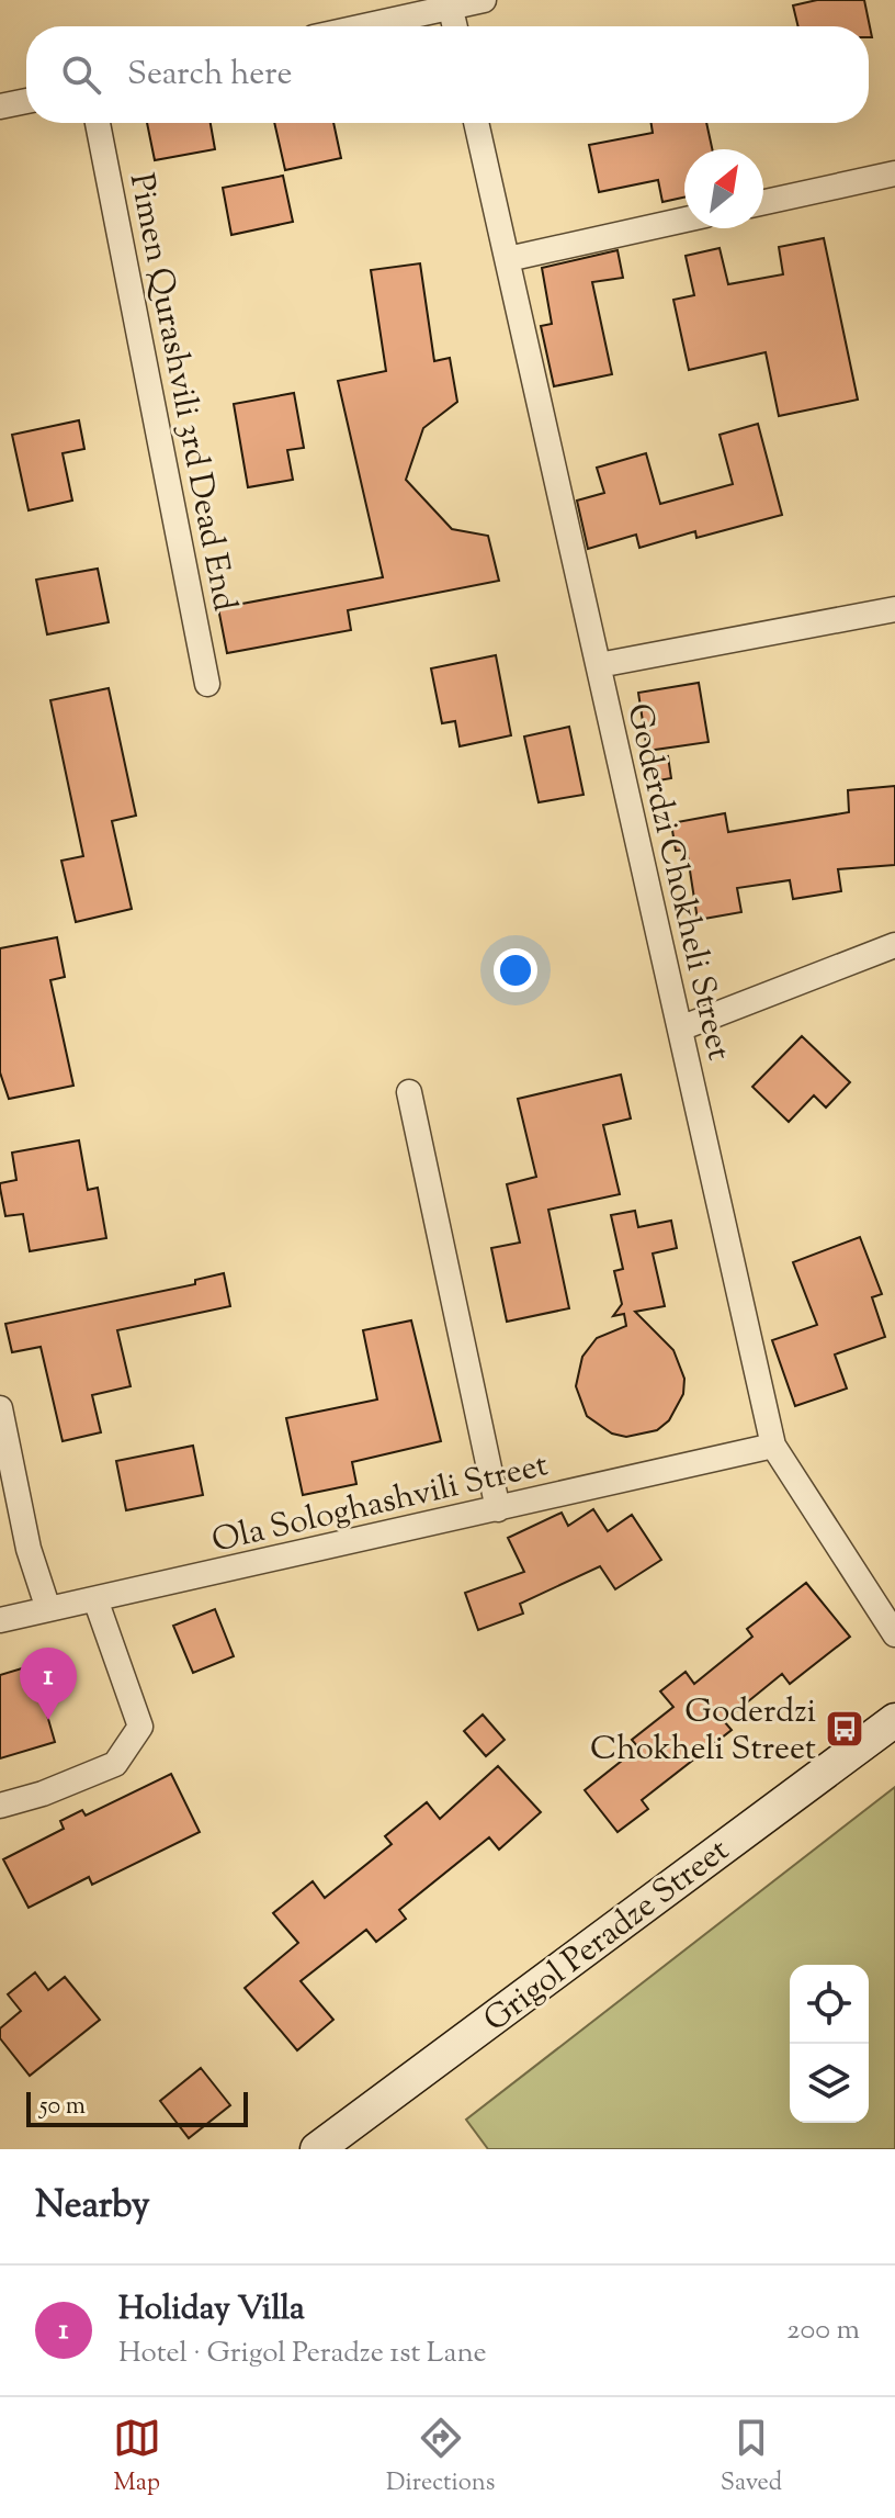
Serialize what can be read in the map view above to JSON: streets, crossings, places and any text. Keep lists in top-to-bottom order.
{
  "streets": {
    "street": [
      "Pimen Qurashvili 3rd Dead End",
      "Goderdzi Chokheli Street",
      "Ola Sologhashvili Street",
      "Grigol Peradze Street"
    ]
  },
  "crossings": [
    ["Goderdzi Chokheli Street", "Ola Sologhashvili Street"]
  ],
  "places": {
    "bus stop": ["Goderdzi Chokheli Street"]
  },
  "scale_bar": "50 m",
  "north": "top right",
  "page": {
    "search": "Search here",
    "pins": "1",
    "scale": "50 m",
    "heading": "Nearby",
    "list": [
      {
        "mark": "1",
        "name": "Holiday Villa",
        "note": "Hotel · Grigol Peradze 1st Lane",
        "value": "200 m"
      }
    ],
    "nav": ["Map", "Directions", "Saved"]
  }
}
